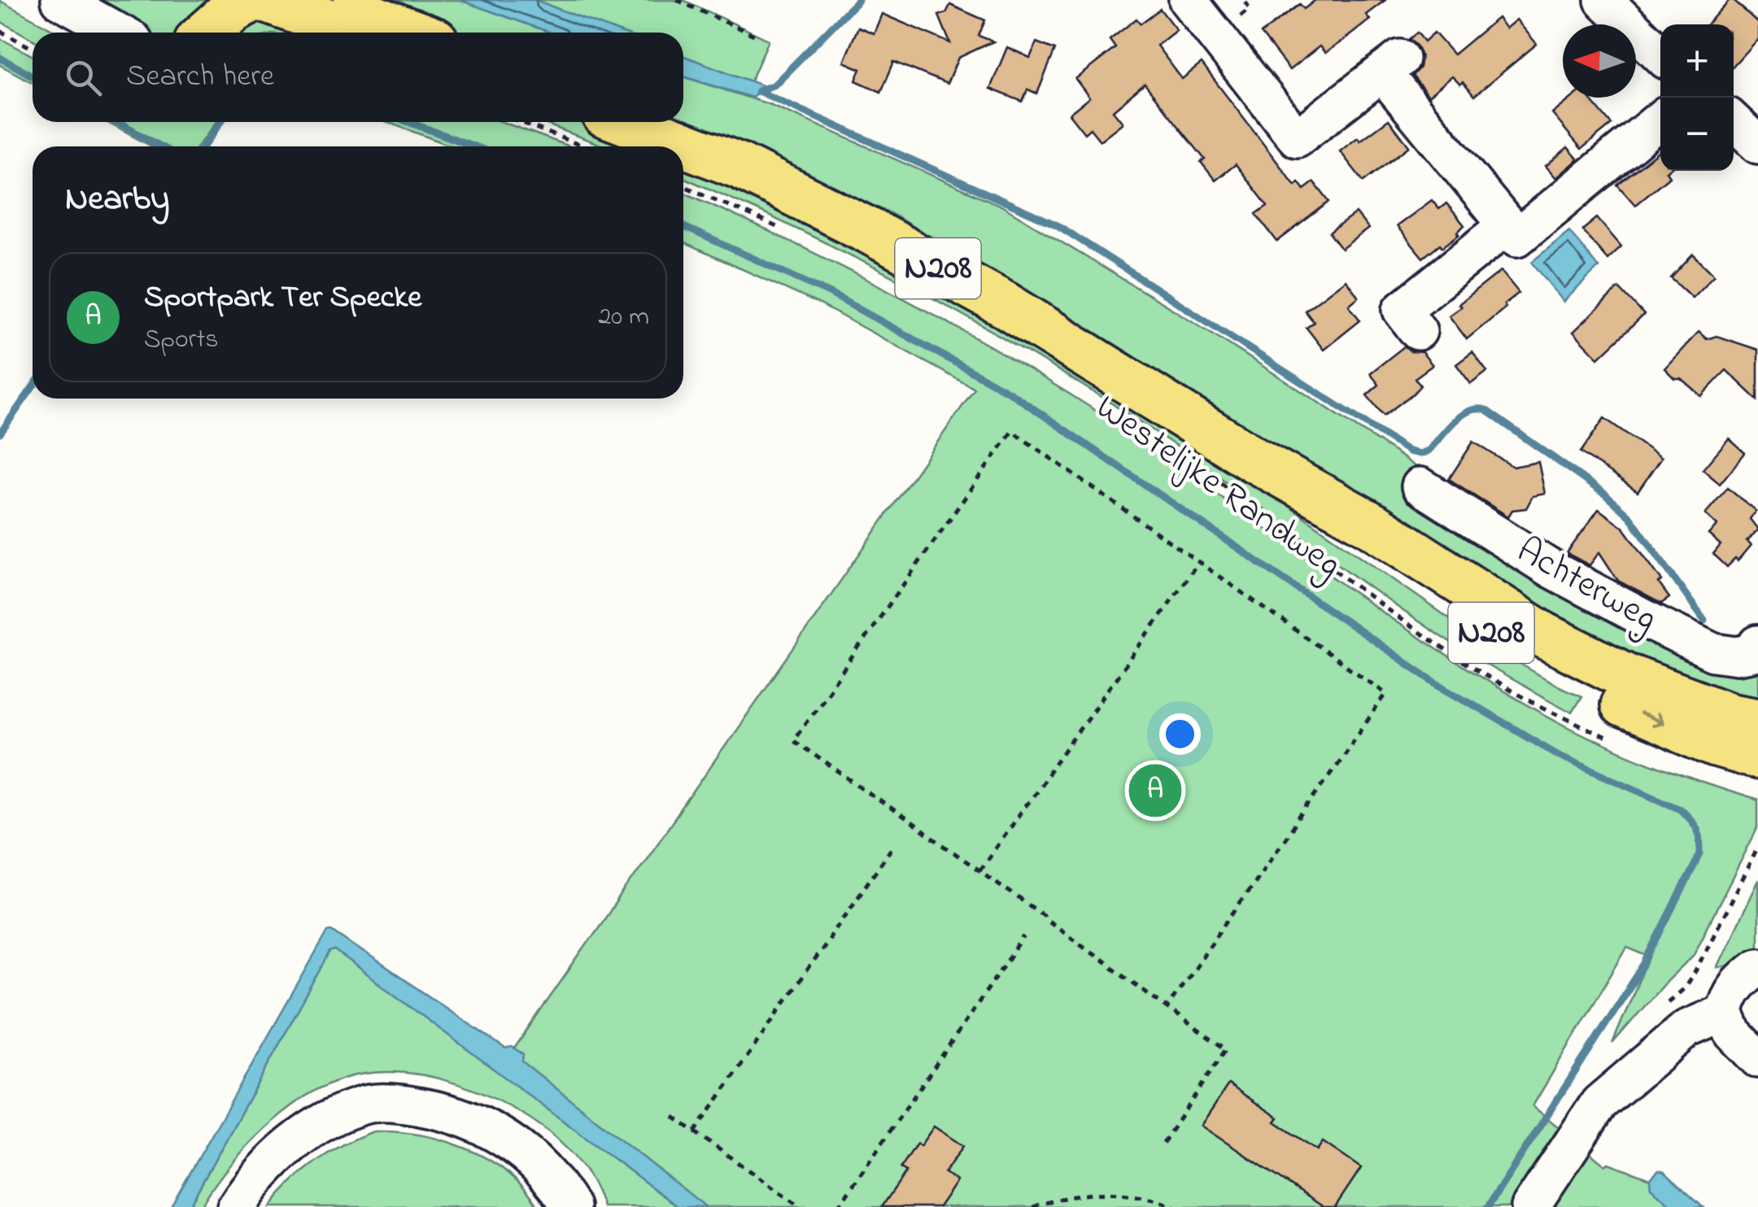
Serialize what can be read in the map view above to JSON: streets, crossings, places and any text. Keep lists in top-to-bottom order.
{
  "streets": {
    "main road": ["N208", "Westelijke Randweg"],
    "street": ["Achterweg"]
  },
  "north": "left",
  "page": {
    "map_buttons": ["+", "−"],
    "search": "Search here",
    "heading": "Nearby",
    "list": [
      {
        "mark": "A",
        "name": "Sportpark Ter Specke",
        "note": "Sports",
        "value": "20 m"
      }
    ],
    "pins": "A"
  }
}
